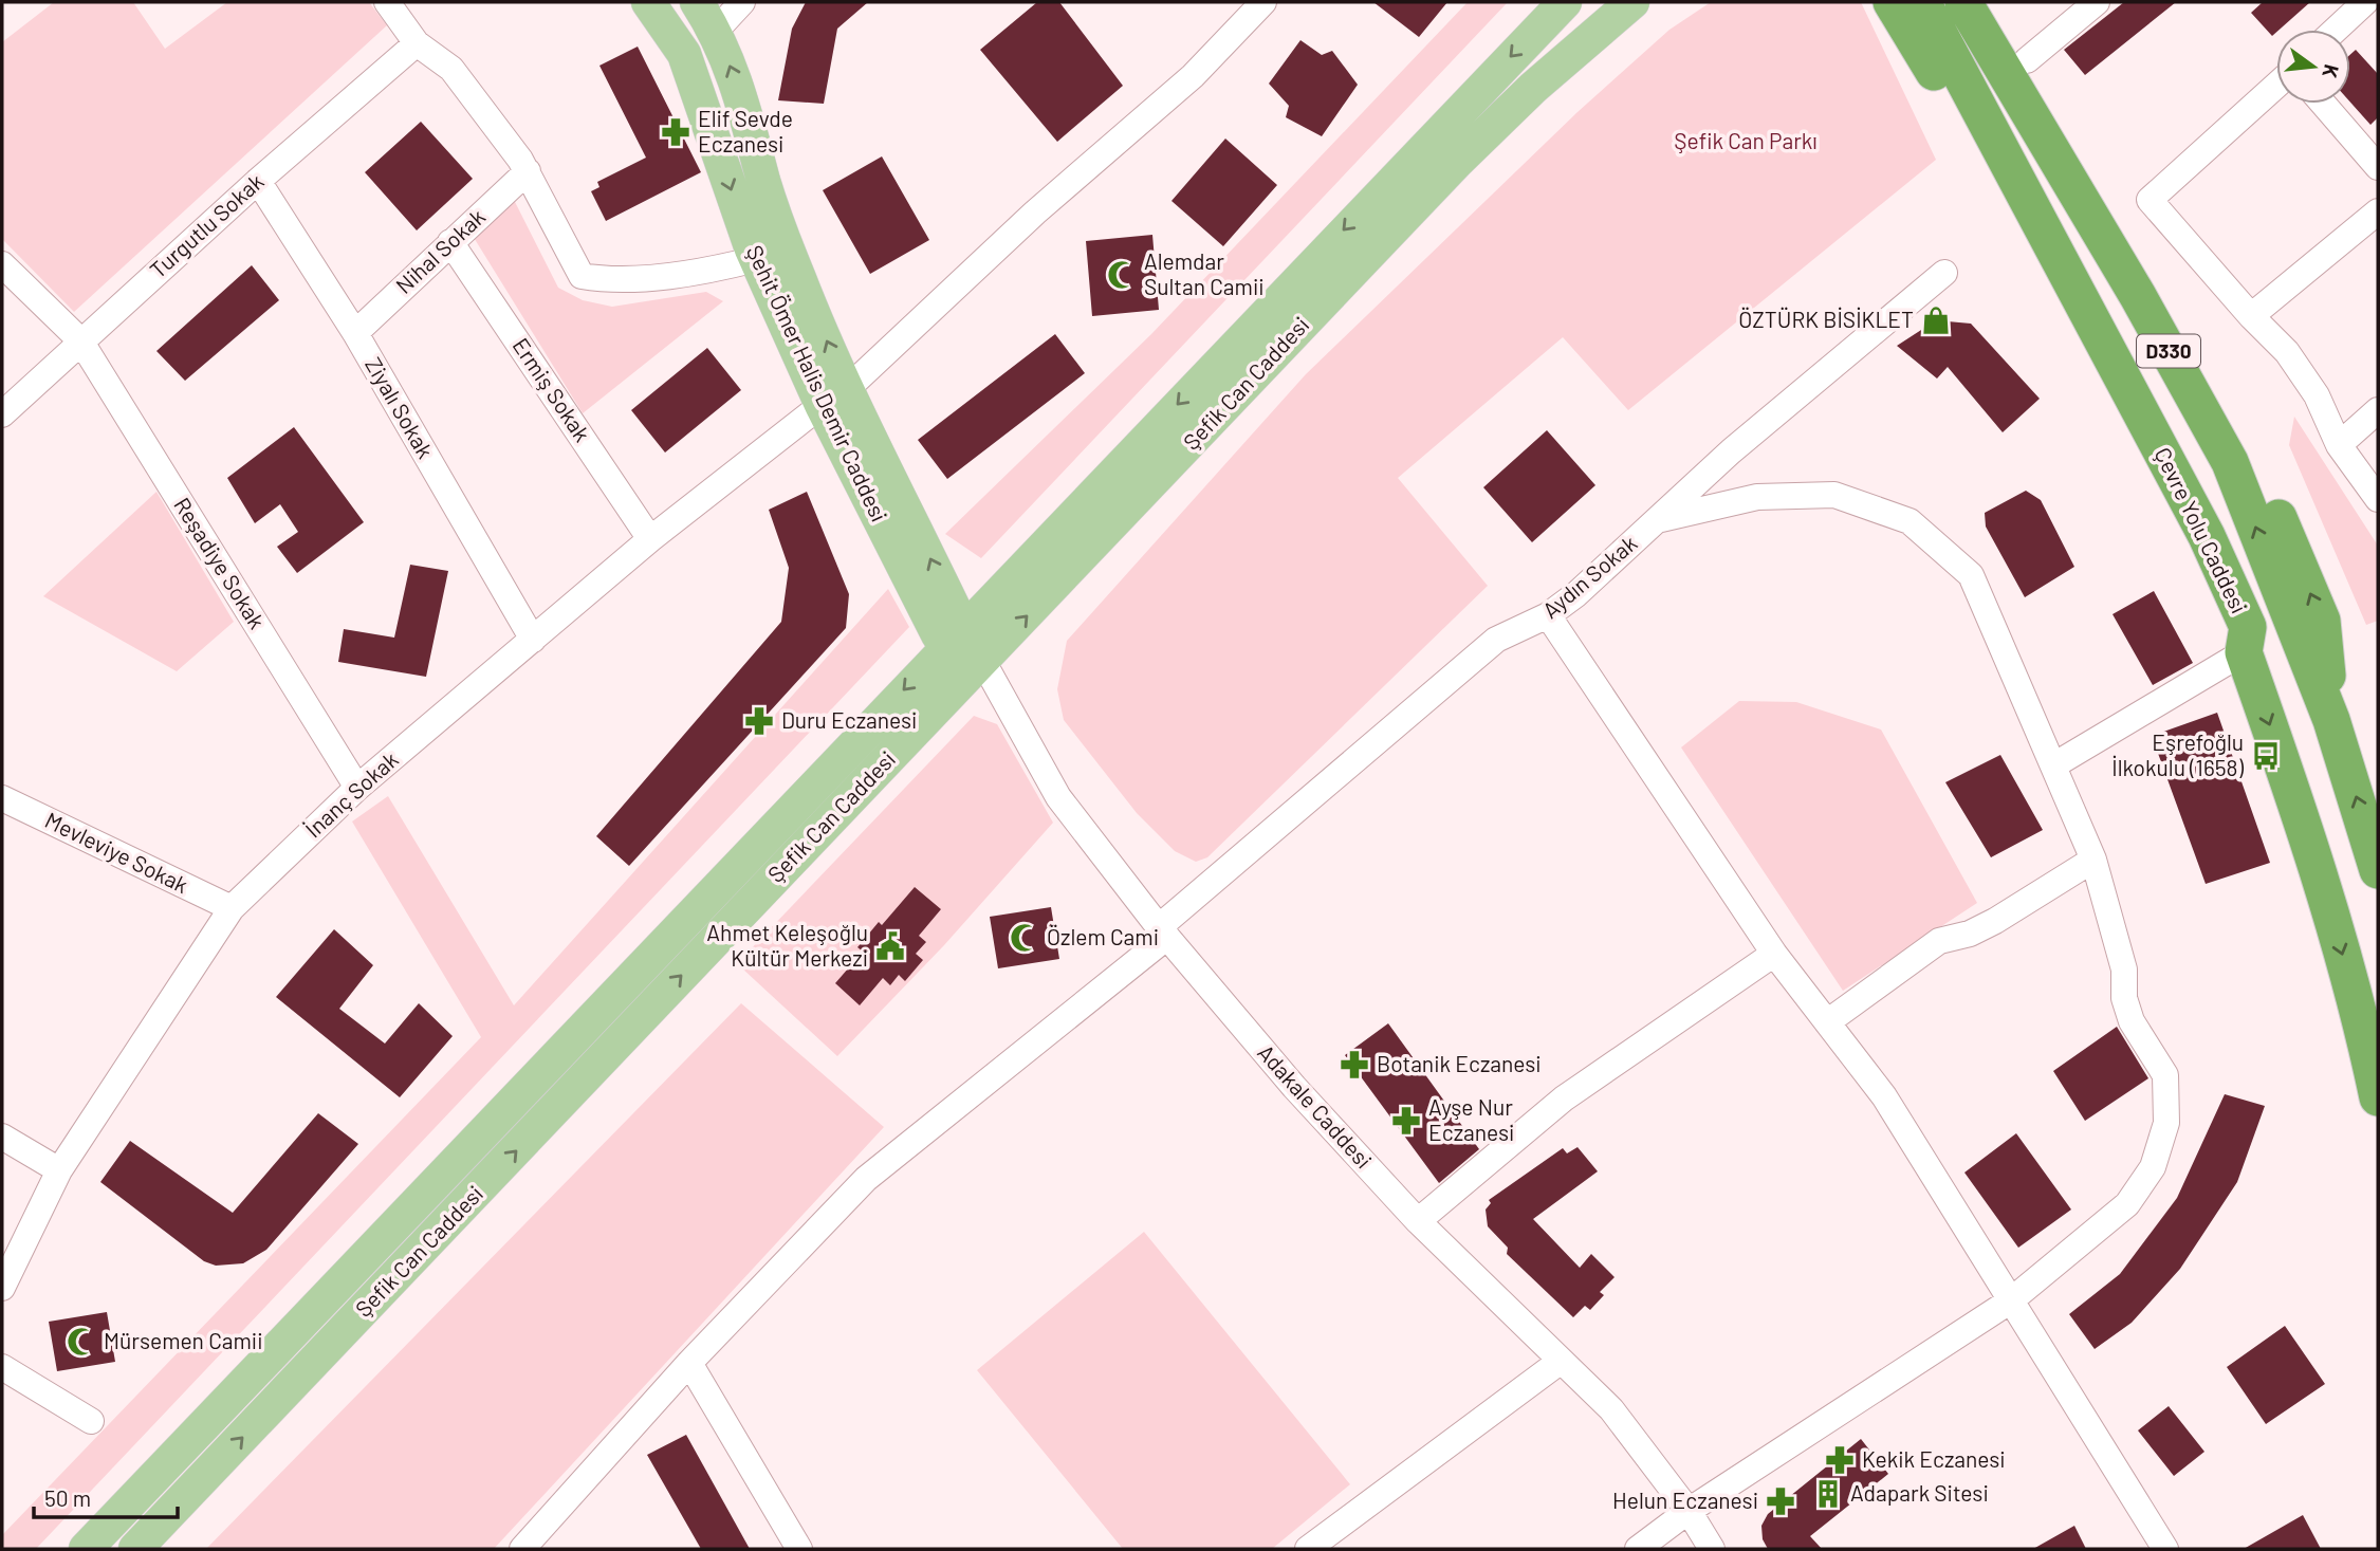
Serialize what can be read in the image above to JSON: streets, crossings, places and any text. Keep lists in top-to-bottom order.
{
  "streets": {
    "highway": ["D330", "Çevre Yolu Caddesi"],
    "main road": ["Şehit Ömer Halis Demir Caddesi", "Şefik Can Caddesi"],
    "street": [
      "Turgutlu Sokak",
      "Nihal Sokak",
      "Ermiş Sokak",
      "Ziyalı Sokak",
      "Reşadiye Sokak",
      "Aydın Sokak",
      "İnanç Sokak",
      "Mevleviye Sokak",
      "Adakale Caddesi"
    ]
  },
  "crossings": [
    ["Turgutlu Sokak", "Ziyalı Sokak"],
    ["Turgutlu Sokak", "Reşadiye Sokak"],
    ["Nihal Sokak", "Ermiş Sokak"],
    ["Nihal Sokak", "Ziyalı Sokak"],
    ["Şehit Ömer Halis Demir Caddesi", "Şefik Can Caddesi"],
    ["Şehit Ömer Halis Demir Caddesi", "İnanç Sokak"],
    ["Şehit Ömer Halis Demir Caddesi", "Adakale Caddesi"],
    ["Şefik Can Caddesi", "Adakale Caddesi"],
    ["Ermiş Sokak", "İnanç Sokak"],
    ["Ziyalı Sokak", "İnanç Sokak"],
    ["Reşadiye Sokak", "İnanç Sokak"],
    ["Aydın Sokak", "Adakale Caddesi"],
    ["İnanç Sokak", "Mevleviye Sokak"]
  ],
  "parks": ["Şefik Can Parkı"],
  "places": {
    "pharmacy": [
      "Elif Sevde Eczanesi",
      "Duru Eczanesi",
      "Botanik Eczanesi",
      "Ayşe Nur Eczanesi",
      "Kekik Eczanesi",
      "Helun Eczanesi"
    ],
    "mosque": ["Alemdar Sultan Camii", "Özlem Cami", "Mürsemen Camii"],
    "shop": ["ÖZTÜRK BİSİKLET"],
    "bus stop": ["Eşrefoğlu İlkokulu (1658)"],
    "public building": ["Ahmet Keleşoğlu Kültür Merkezi"],
    "building": ["Adapark Sitesi"]
  },
  "scale_bar": "50 m",
  "north": "right"
}
